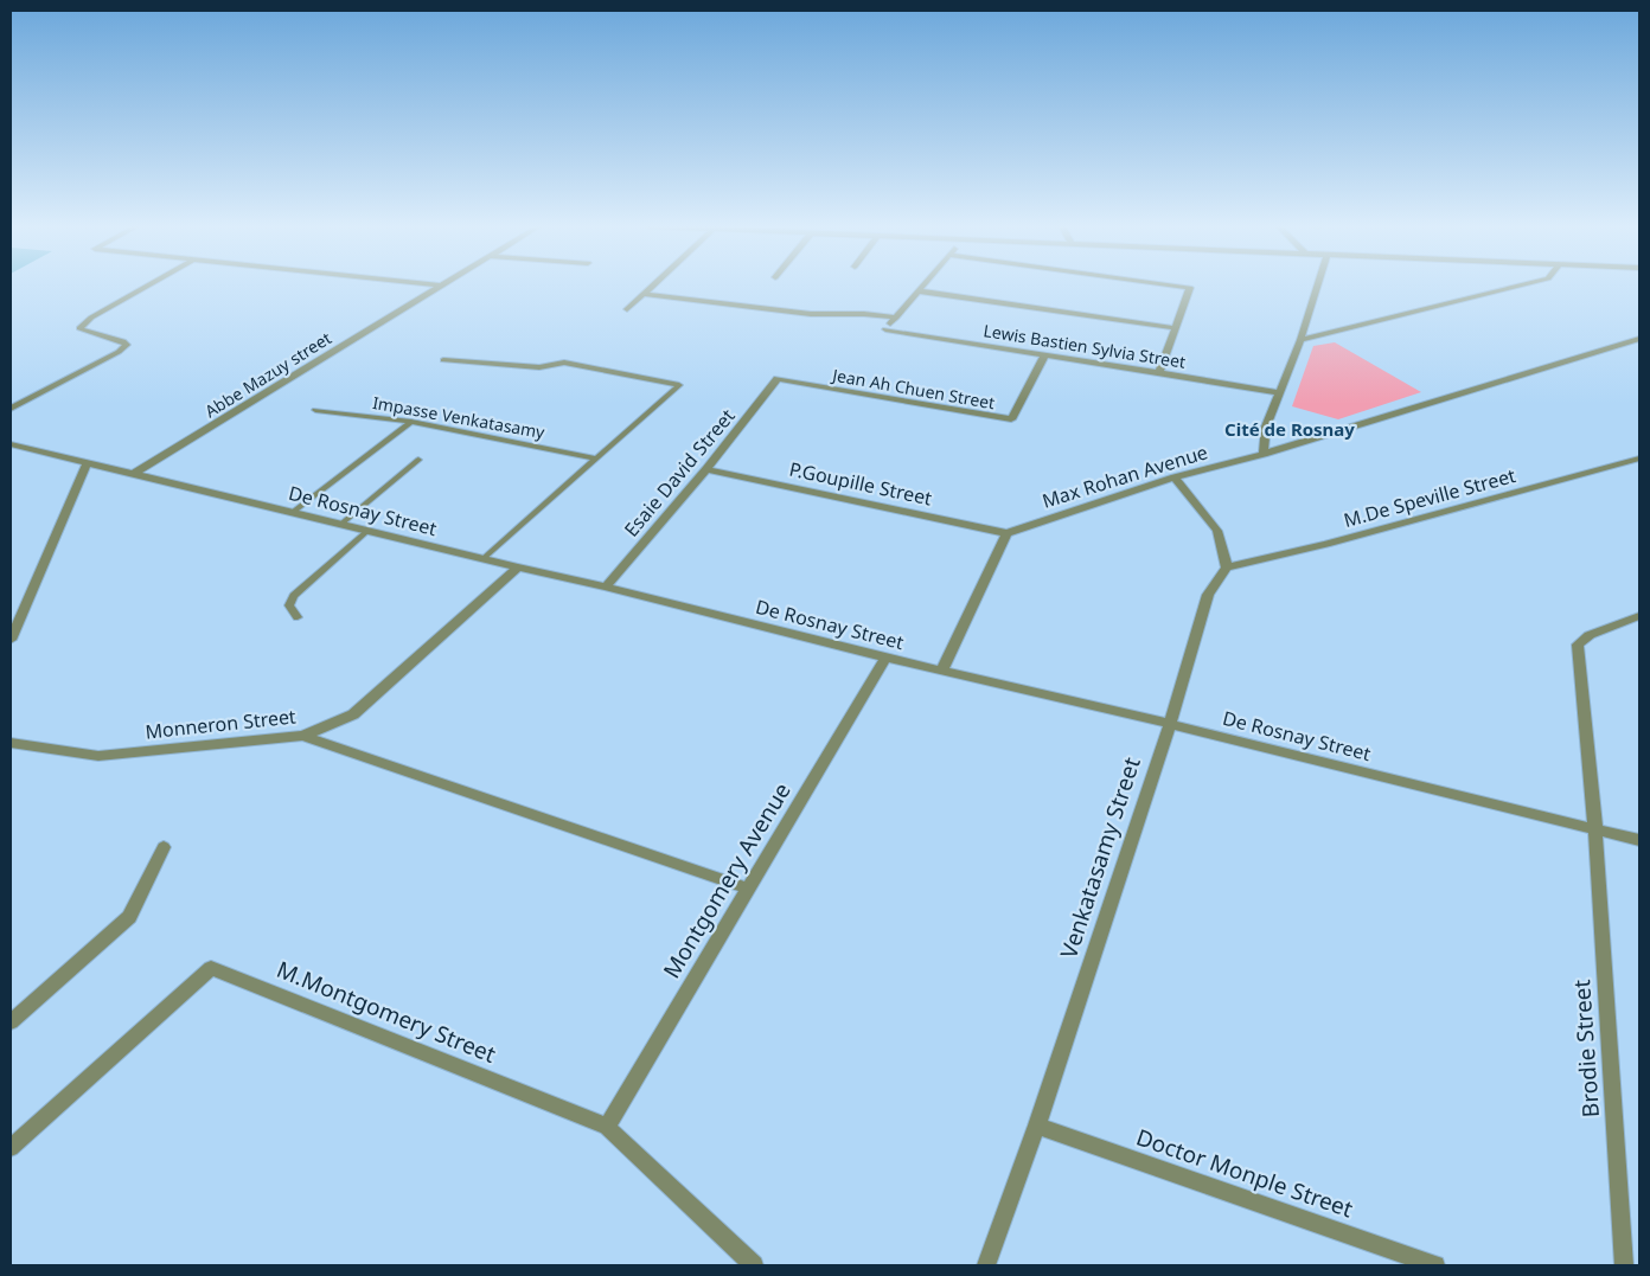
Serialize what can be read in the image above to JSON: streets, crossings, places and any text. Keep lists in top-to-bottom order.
{
  "streets": {
    "street": [
      "Lewis Bastien Sylvia Street",
      "Abbe Mazuy street",
      "Jean Ah Chuen Street",
      "Esaie David Street",
      "Max Rohan Avenue",
      "P.Goupille Street",
      "M.De Speville Street",
      "De Rosnay Street",
      "Monneron Street",
      "Venkatasamy Street",
      "Montgomery Avenue",
      "M.Montgomery Street",
      "Brodie Street",
      "Doctor Monple Street"
    ],
    "lane": ["Impasse Venkatasamy"]
  },
  "crossings": [
    ["Lewis Bastien Sylvia Street", "Jean Ah Chuen Street"],
    ["Abbe Mazuy street", "De Rosnay Street"],
    ["Jean Ah Chuen Street", "Esaie David Street"],
    ["Esaie David Street", "P.Goupille Street"],
    ["Esaie David Street", "De Rosnay Street"],
    ["Max Rohan Avenue", "P.Goupille Street"],
    ["M.De Speville Street", "Venkatasamy Street"],
    ["De Rosnay Street", "Monneron Street"],
    ["De Rosnay Street", "Venkatasamy Street"],
    ["De Rosnay Street", "Montgomery Avenue"],
    ["De Rosnay Street", "Brodie Street"],
    ["Venkatasamy Street", "Doctor Monple Street"],
    ["Montgomery Avenue", "M.Montgomery Street"]
  ],
  "districts": ["Cité de Rosnay"]
}
